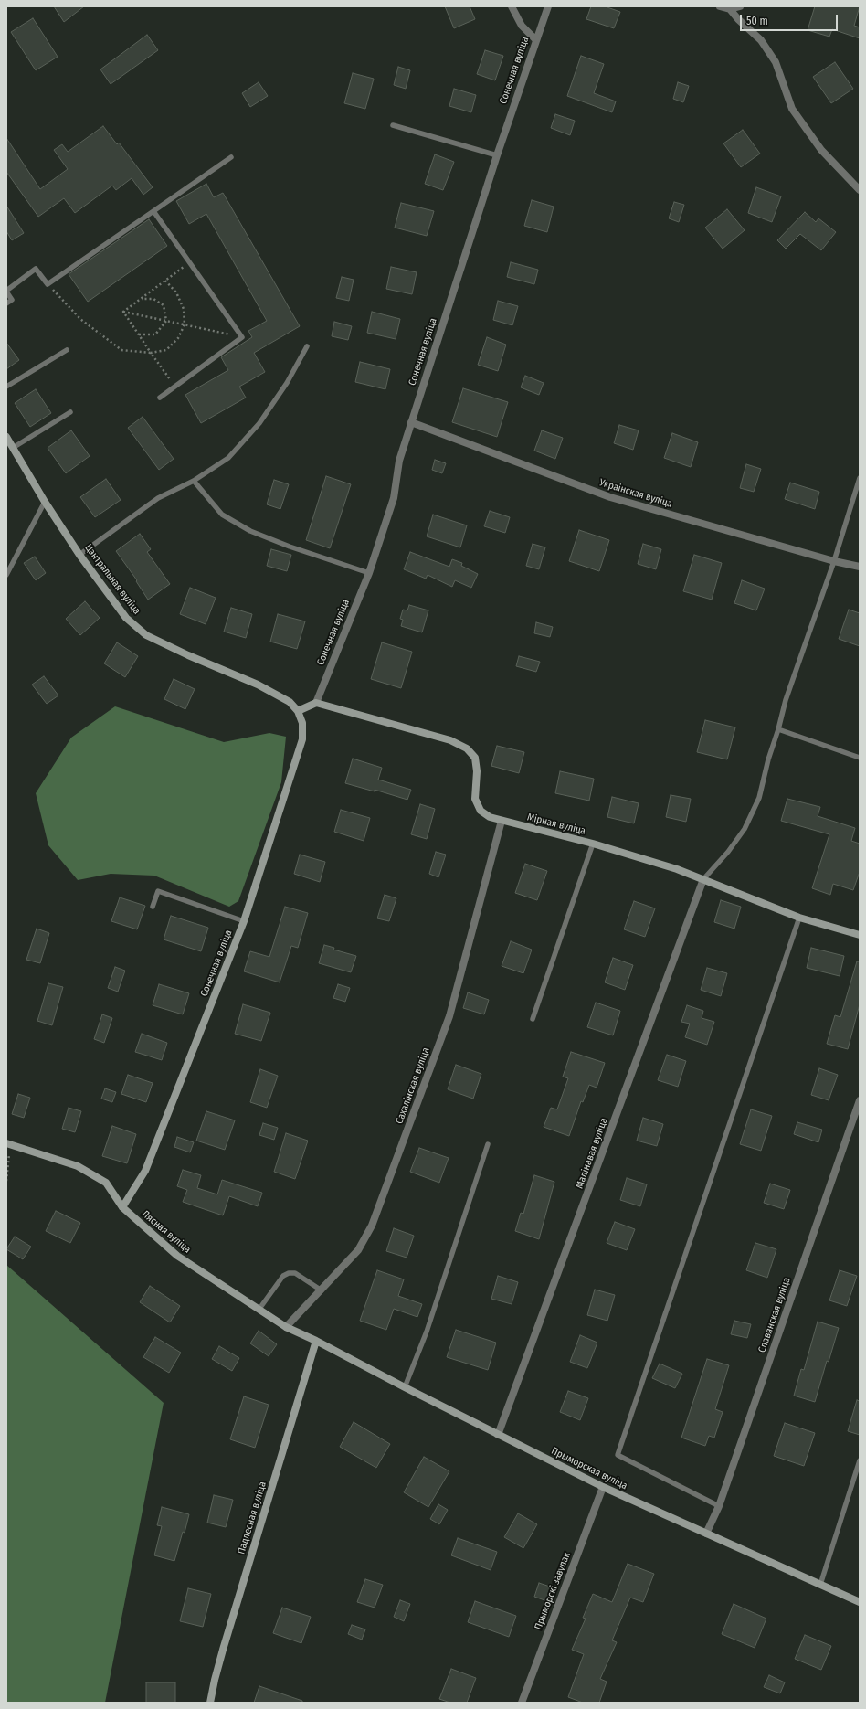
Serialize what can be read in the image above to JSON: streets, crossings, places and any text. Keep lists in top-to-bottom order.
{
  "streets": {
    "street": [
      "Сонечная вуліца",
      "Украінская вуліца",
      "Цэнтральная вуліца",
      "Мірная вуліца",
      "Сахалінская вуліца",
      "Малінавая вуліца",
      "Лясная вуліца",
      "Славянская вуліца",
      "Прыморская вуліца",
      "Падлесная вуліца",
      "Прыморскі завулак"
    ]
  },
  "crossings": [
    ["Сонечная вуліца", "Украінская вуліца"],
    ["Сонечная вуліца", "Цэнтральная вуліца"],
    ["Сонечная вуліца", "Мірная вуліца"],
    ["Сонечная вуліца", "Лясная вуліца"],
    ["Мірная вуліца", "Сахалінская вуліца"],
    ["Мірная вуліца", "Малінавая вуліца"],
    ["Сахалінская вуліца", "Лясная вуліца"],
    ["Малінавая вуліца", "Прыморская вуліца"],
    ["Лясная вуліца", "Прыморская вуліца"],
    ["Лясная вуліца", "Падлесная вуліца"],
    ["Славянская вуліца", "Прыморская вуліца"],
    ["Прыморская вуліца", "Падлесная вуліца"],
    ["Прыморская вуліца", "Прыморскі завулак"]
  ],
  "scale_bar": "50 m"
}
